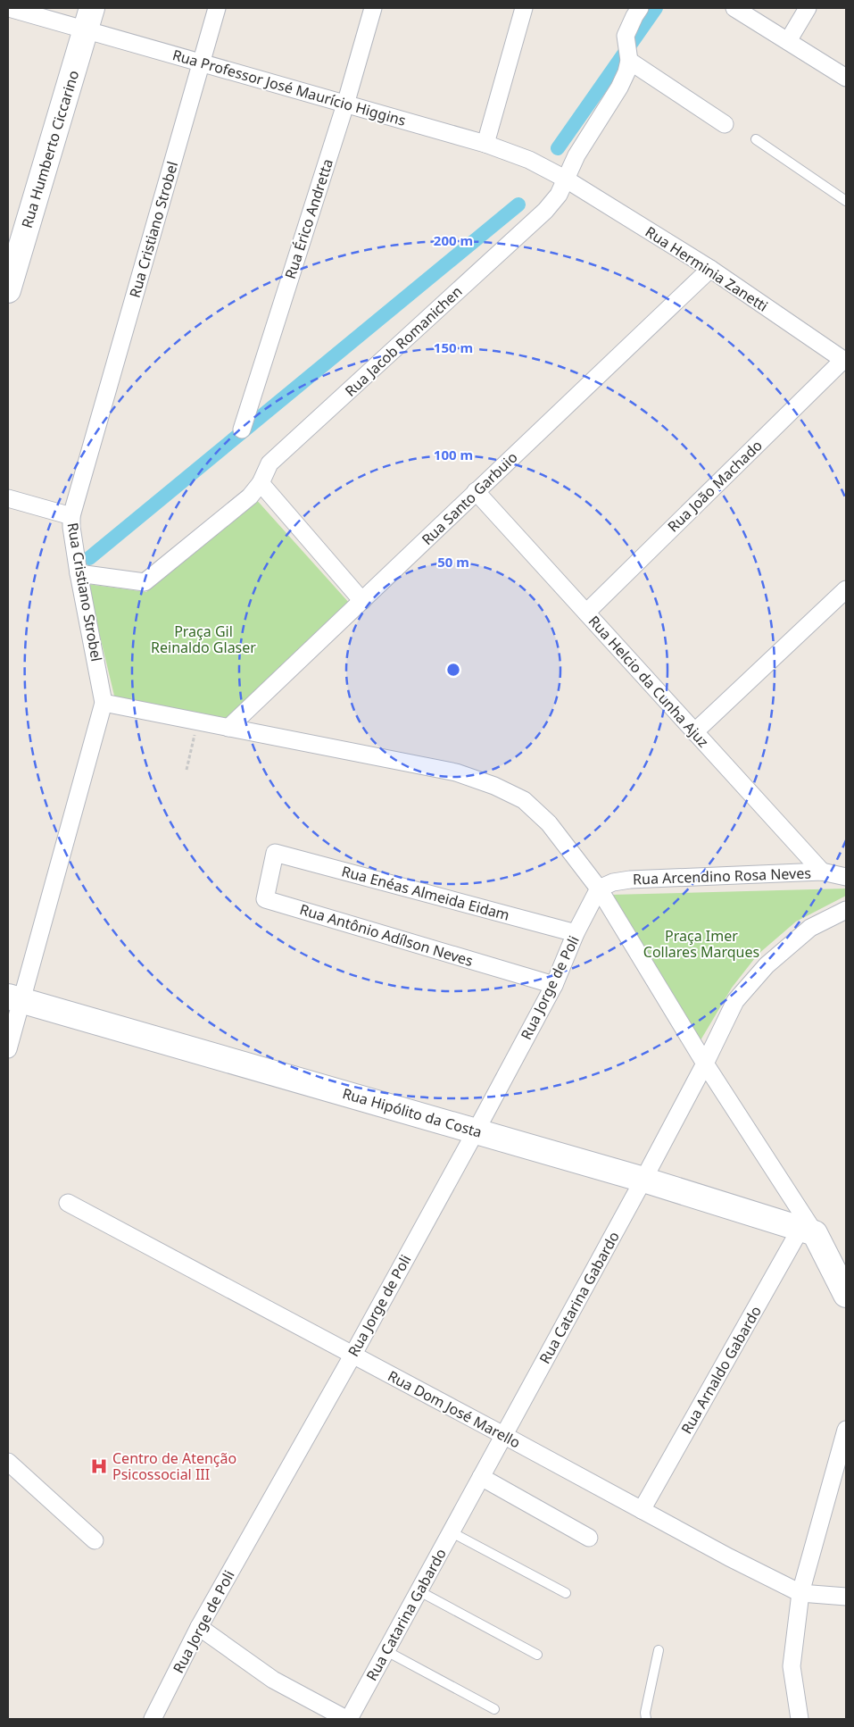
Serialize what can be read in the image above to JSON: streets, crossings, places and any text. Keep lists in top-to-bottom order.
{
  "streets": {
    "street": [
      "Rua Professor José Maurício Higgins",
      "Rua Humberto Ciccarino",
      "Rua Érico Andretta",
      "Rua Cristiano Strobel",
      "Rua Herminia Zanetti",
      "Rua Jacob Romanichen",
      "Rua João Machado",
      "Rua Santo Garbuio",
      "Rua Helcio da Cunha Ajuz",
      "Rua Arcendino Rosa Neves",
      "Rua Enéas Almeida Eidam",
      "Rua Antônio Adílson Neves",
      "Rua Jorge de Poli",
      "Rua Hipólito da Costa",
      "Rua Catarina Gabardo",
      "Rua Arnaldo Gabardo",
      "Rua Dom José Marello"
    ]
  },
  "crossings": [
    ["Rua Professor José Maurício Higgins", "Rua Humberto Ciccarino"],
    ["Rua Professor José Maurício Higgins", "Rua Érico Andretta"],
    ["Rua Professor José Maurício Higgins", "Rua Cristiano Strobel"],
    ["Rua Professor José Maurício Higgins", "Rua Herminia Zanetti"],
    ["Rua Professor José Maurício Higgins", "Rua Jacob Romanichen"],
    ["Rua Cristiano Strobel", "Rua Jacob Romanichen"],
    ["Rua Cristiano Strobel", "Rua Hipólito da Costa"],
    ["Rua Herminia Zanetti", "Rua Jacob Romanichen"],
    ["Rua Herminia Zanetti", "Rua João Machado"],
    ["Rua Herminia Zanetti", "Rua Santo Garbuio"],
    ["Rua João Machado", "Rua Helcio da Cunha Ajuz"],
    ["Rua Santo Garbuio", "Rua Helcio da Cunha Ajuz"],
    ["Rua Helcio da Cunha Ajuz", "Rua Arcendino Rosa Neves"],
    ["Rua Arcendino Rosa Neves", "Rua Jorge de Poli"],
    ["Rua Enéas Almeida Eidam", "Rua Antônio Adílson Neves"],
    ["Rua Enéas Almeida Eidam", "Rua Jorge de Poli"],
    ["Rua Antônio Adílson Neves", "Rua Jorge de Poli"],
    ["Rua Jorge de Poli", "Rua Hipólito da Costa"],
    ["Rua Jorge de Poli", "Rua Dom José Marello"],
    ["Rua Hipólito da Costa", "Rua Catarina Gabardo"],
    ["Rua Hipólito da Costa", "Rua Arnaldo Gabardo"],
    ["Rua Catarina Gabardo", "Rua Dom José Marello"],
    ["Rua Arnaldo Gabardo", "Rua Dom José Marello"]
  ],
  "parks": ["Praça Gil Reinaldo Glaser", "Praça Imer Collares Marques"],
  "places": {
    "hospital": ["Centro de Atenção Psicossocial III"]
  },
  "rings": [
    "200 m",
    "150 m",
    "100 m",
    "50 m"
  ]
}
